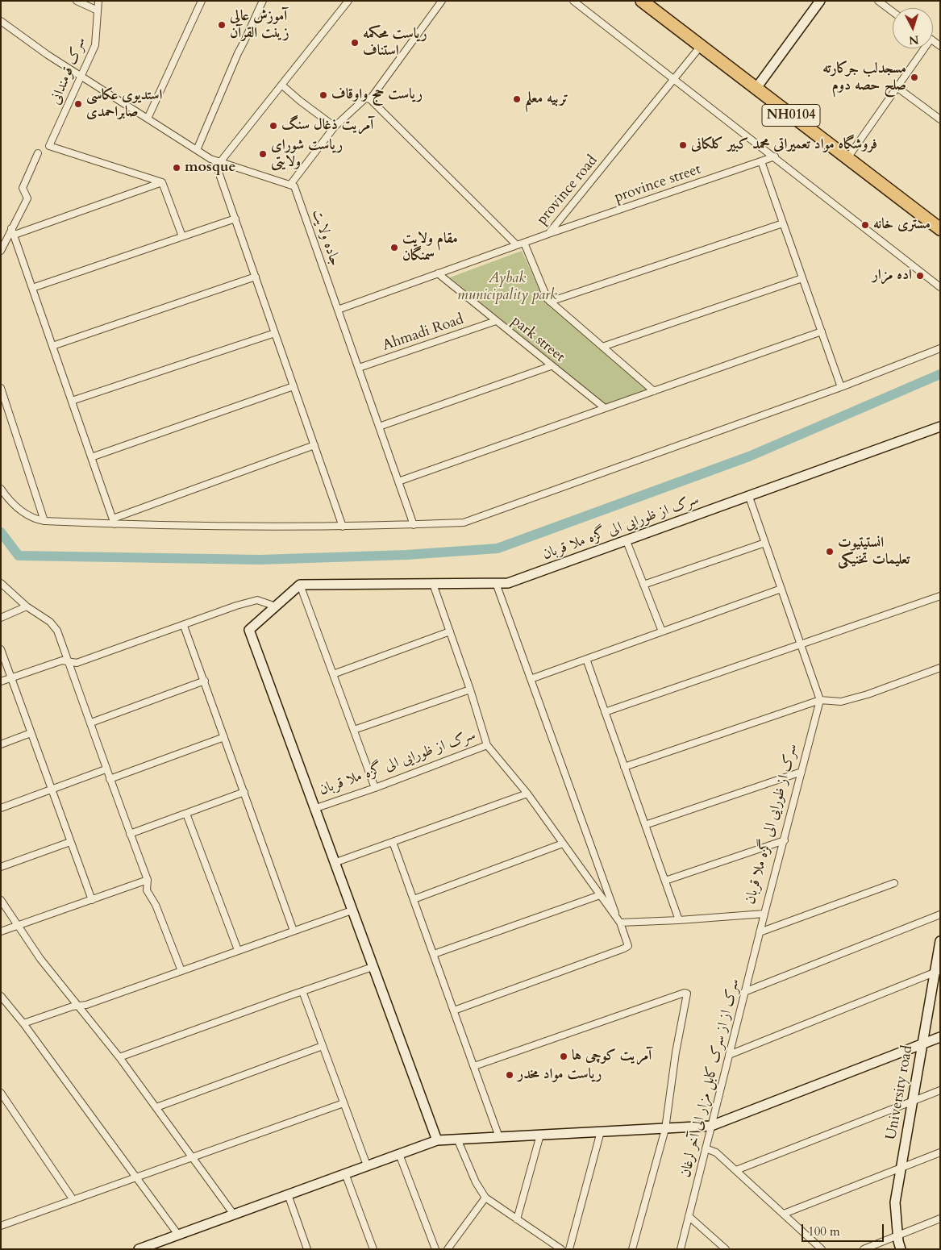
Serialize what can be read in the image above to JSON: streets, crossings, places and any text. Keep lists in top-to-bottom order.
{
  "streets": {
    "highway": ["NH0104"],
    "street": [
      "سرک قومندانی",
      "province street",
      "province road",
      "جاده ولایت",
      "Ahmadi Road",
      "park street",
      "سرک از ظورایی الی گزه ملا قربان",
      "سرک از از سرک کابل مزار الی آخر لرغان",
      "University road"
    ]
  },
  "crossings": [
    ["NH0104", "province road"],
    ["province street", "province road"],
    ["province road", "جاده ولایت"],
    ["province road", "park street"],
    ["جاده ولایت", "Ahmadi Road"],
    ["Ahmadi Road", "park street"],
    ["سرک از ظورایی الی گزه ملا قربان", "سرک از از سرک کابل مزار الی آخر لرغان"]
  ],
  "parks": ["Aybak municipality park"],
  "places": [
    "آموزش عالی زینت القرآن",
    "ریاست محکمه استناف",
    "مسجدلب جرکارته صلح حصه دوم",
    "ریاست حج واوقاف",
    "تربیه معلم",
    "استدیوی عکاسی صابراحمدی",
    "آمریت ذغال سنگ",
    "فروشگاه مواد تعمیراتی محمد کبیر کلکانی",
    "ریاست شورای ولایتی",
    "mosque",
    "مستری خانه",
    "مقام ولایت سمنگان",
    "اده مزار",
    "انستیتیوت تعلیمات تخنیکی",
    "آمریت کوچی ها",
    "ریاست مواد مخدر"
  ],
  "scale_bar": "100 m",
  "north": "bottom"
}
